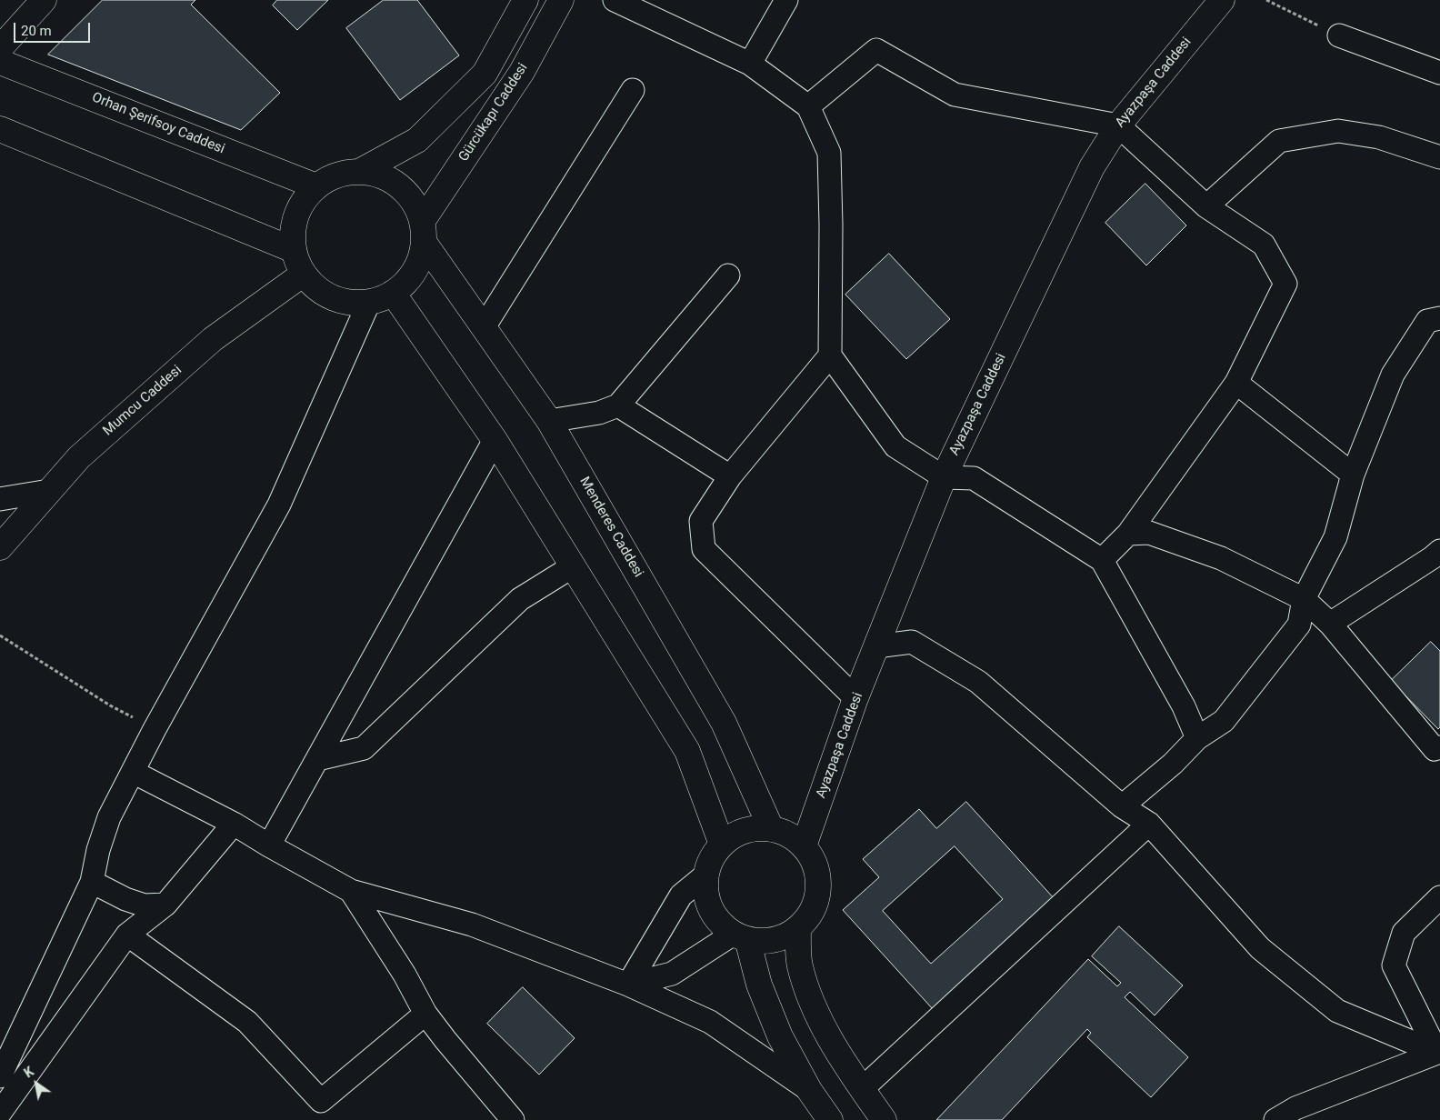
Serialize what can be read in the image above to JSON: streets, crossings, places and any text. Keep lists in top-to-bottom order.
{
  "streets": {
    "main road": [
      "Ayazpaşa Caddesi",
      "Gürcükapı Caddesi",
      "Orhan Şerifsoy Caddesi",
      "Mumcu Caddesi",
      "Menderes Caddesi"
    ]
  },
  "crossings": [
    ["Ayazpaşa Caddesi", "Menderes Caddesi"],
    ["Gürcükapı Caddesi", "Orhan Şerifsoy Caddesi"],
    ["Gürcükapı Caddesi", "Mumcu Caddesi"],
    ["Gürcükapı Caddesi", "Menderes Caddesi"],
    ["Orhan Şerifsoy Caddesi", "Mumcu Caddesi"],
    ["Orhan Şerifsoy Caddesi", "Menderes Caddesi"],
    ["Mumcu Caddesi", "Menderes Caddesi"]
  ],
  "scale_bar": "20 m",
  "north": "top left"
}
